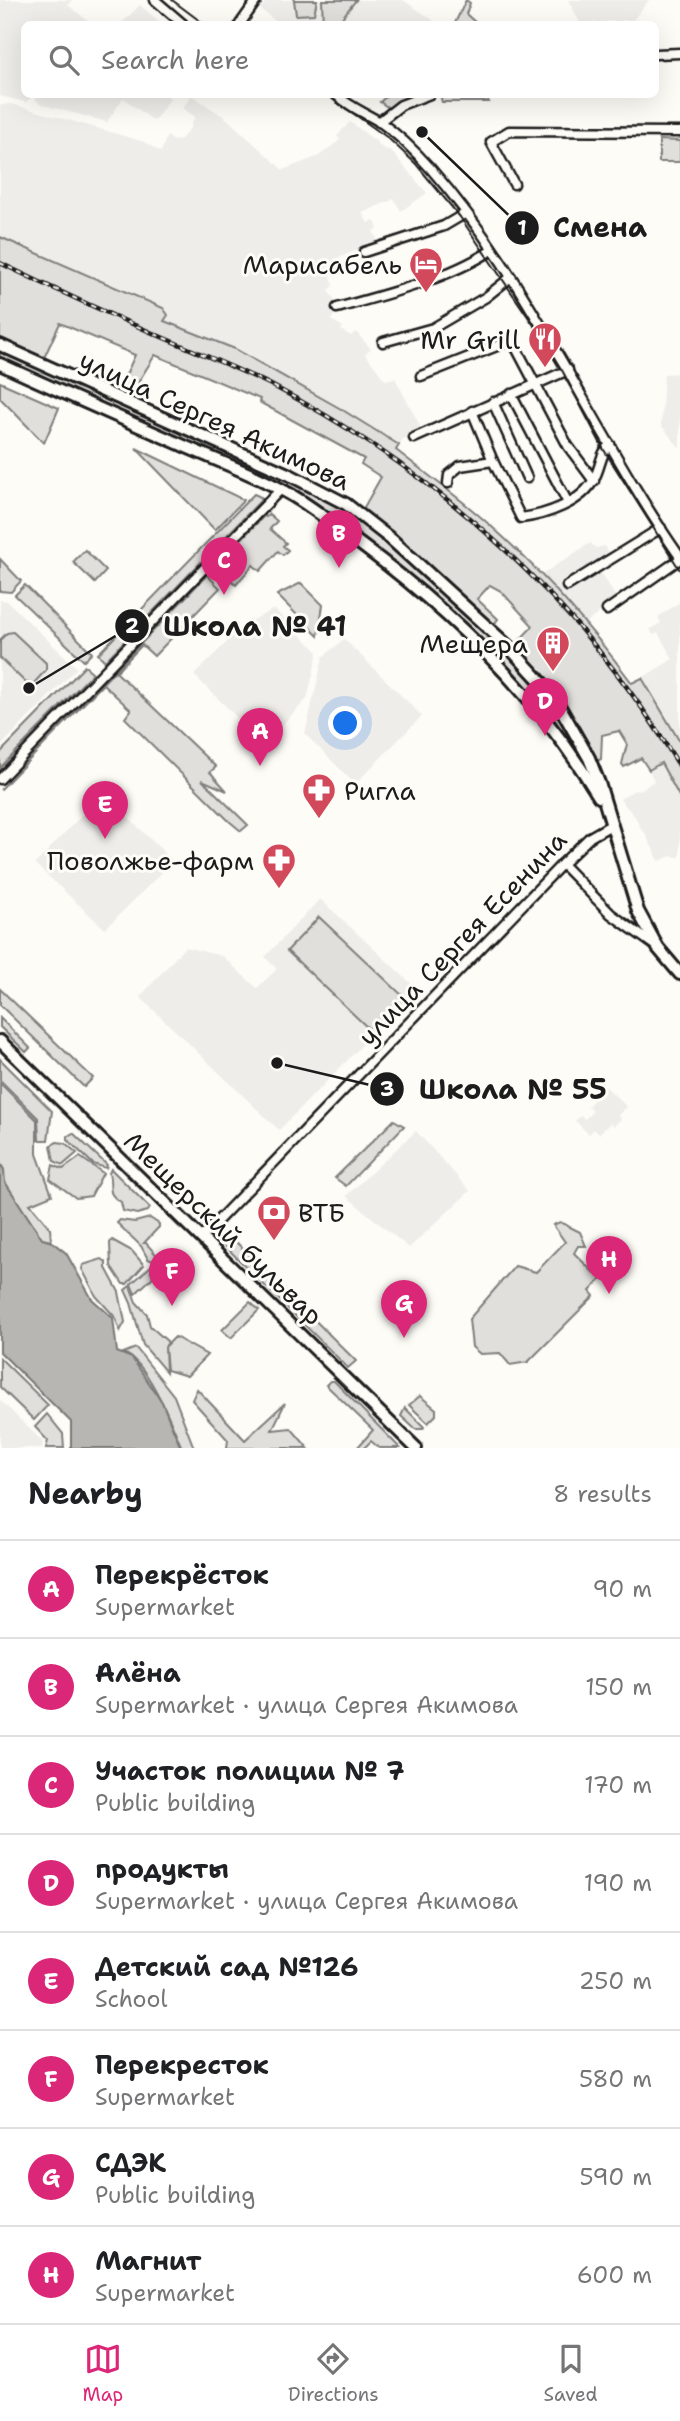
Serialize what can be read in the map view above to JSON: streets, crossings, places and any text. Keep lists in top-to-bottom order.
{
  "streets": {
    "main road": ["улица Сергея Акимова", "Мещерский бульвар"],
    "street": ["улица Сергея Есенина"]
  },
  "crossings": [
    ["улица Сергея Акимова", "улица Сергея Есенина"],
    ["улица Сергея Есенина", "Мещерский бульвар"]
  ],
  "places": {
    "other": ["Смена", "Школа № 41", "Школа № 55"],
    "hotel": ["Марисабель"],
    "restaurant": ["Mr Grill"],
    "building": ["Мещера"],
    "pharmacy": ["Ригла", "Поволжье-фарм"],
    "bank": ["ВТБ"]
  },
  "page": {
    "search": "Search here",
    "pins": [
      "B",
      "C",
      "D",
      "A",
      "E",
      "H",
      "F",
      "G"
    ],
    "heading": ["Nearby", "8 results"],
    "list": [
      {
        "mark": "A",
        "name": "Перекрёсток",
        "note": "Supermarket",
        "value": "90 m"
      },
      {
        "mark": "B",
        "name": "Алёна",
        "note": "Supermarket · улица Сергея Акимова",
        "value": "150 m"
      },
      {
        "mark": "C",
        "name": "Участок полиции № 7",
        "note": "Public building",
        "value": "170 m"
      },
      {
        "mark": "D",
        "name": "продукты",
        "note": "Supermarket · улица Сергея Акимова",
        "value": "190 m"
      },
      {
        "mark": "E",
        "name": "Детский сад №126",
        "note": "School",
        "value": "250 m"
      },
      {
        "mark": "F",
        "name": "Перекресток",
        "note": "Supermarket",
        "value": "580 m"
      },
      {
        "mark": "G",
        "name": "СДЭК",
        "note": "Public building",
        "value": "590 m"
      },
      {
        "mark": "H",
        "name": "Магнит",
        "note": "Supermarket",
        "value": "600 m"
      }
    ],
    "nav": ["Map", "Directions", "Saved"]
  }
}
